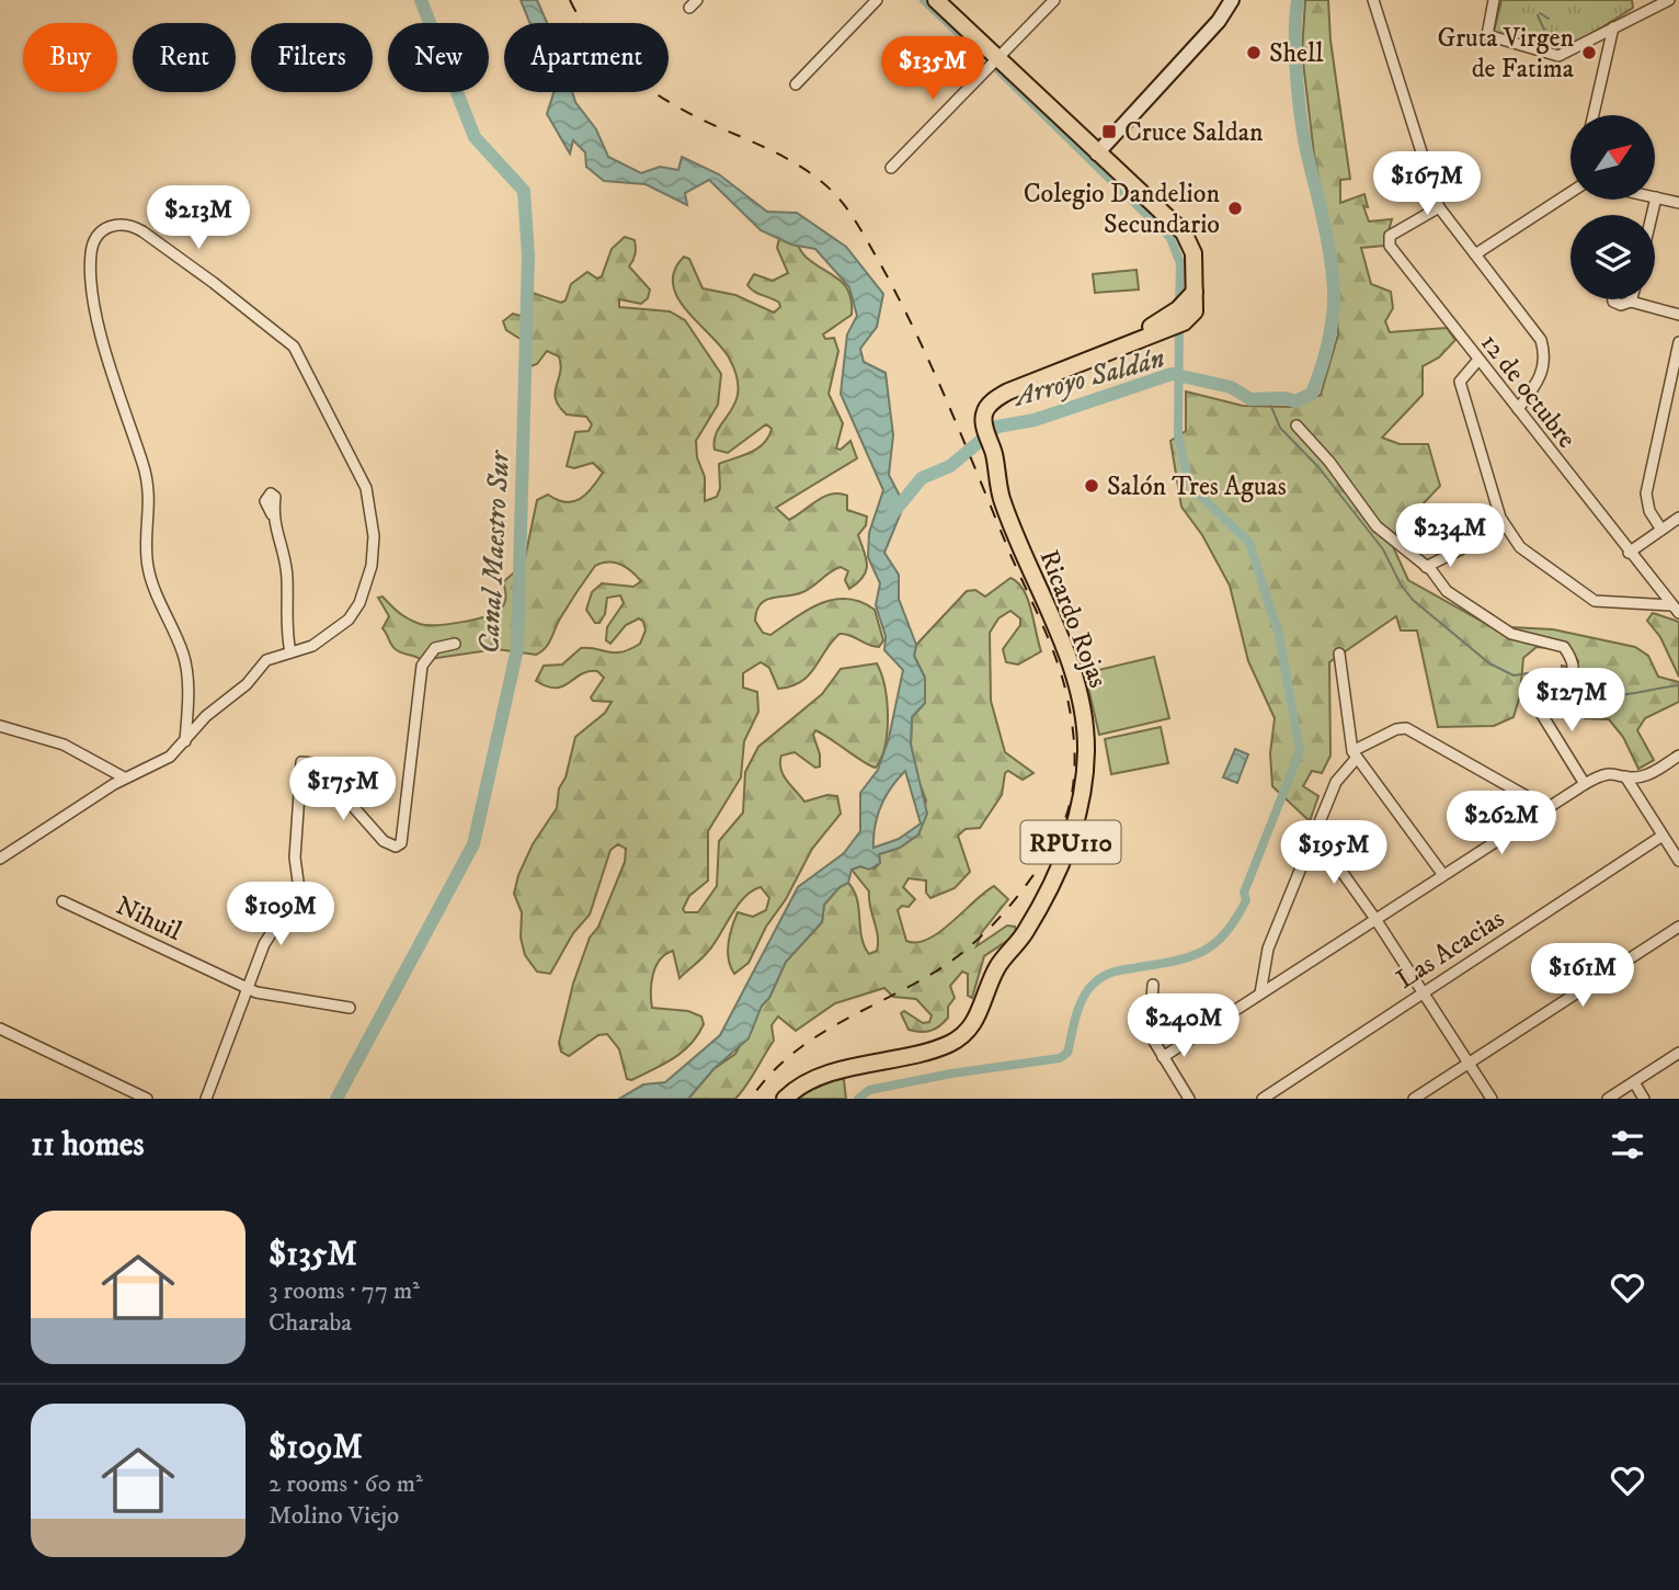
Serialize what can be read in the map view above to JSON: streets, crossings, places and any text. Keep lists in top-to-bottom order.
{
  "streets": {
    "main road": ["Ricardo Rojas", "RPU110"],
    "street": ["12 de octubre", "Nihuil", "Las Acacias"]
  },
  "water": ["Arroyo Saldán", "Canal Maestro Sur"],
  "places": {
    "other": [
      "Shell",
      "Gruta Virgen de Fatima",
      "Colegio Dandelion Secundario",
      "Salón Tres Aguas"
    ],
    "transit": ["Cruce Saldan"]
  },
  "north": "top right",
  "page": {
    "chip": [
      "Buy",
      "Rent",
      "Filters",
      "New",
      "Apartment"
    ],
    "price": [
      "$135M",
      "$167M",
      "$213M",
      "$234M",
      "$127M",
      "$175M",
      "$262M",
      "$195M",
      "$109M",
      "$161M",
      "$240M"
    ],
    "heading": "11 homes",
    "list": [
      {
        "name": "$135M",
        "note": "3 rooms · 77 m² · Charaba"
      },
      {
        "name": "$109M",
        "note": "2 rooms · 60 m² · Molino Viejo"
      }
    ]
  }
}
